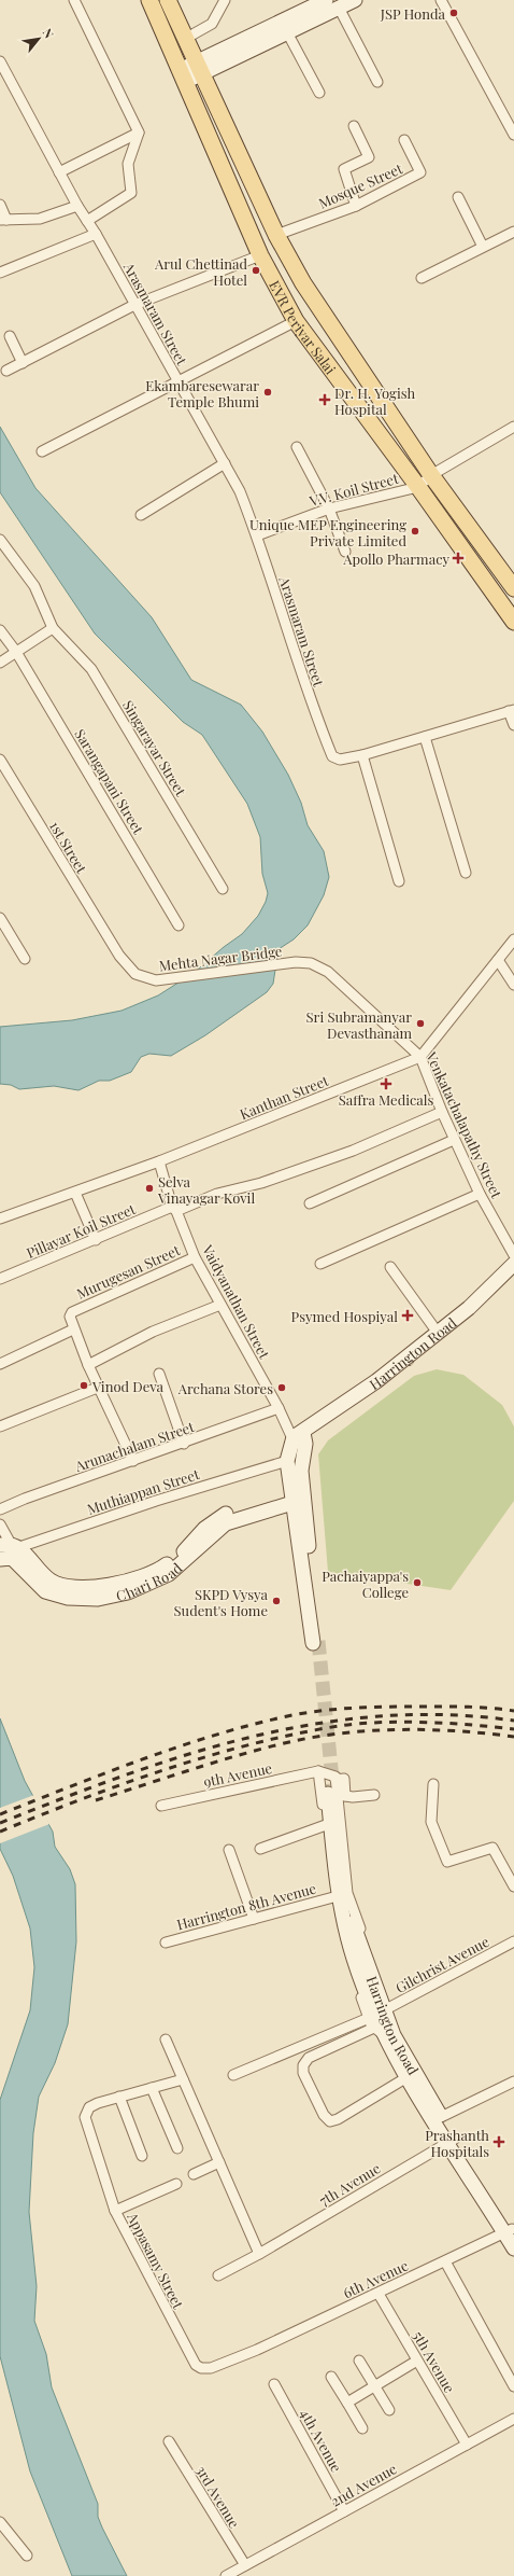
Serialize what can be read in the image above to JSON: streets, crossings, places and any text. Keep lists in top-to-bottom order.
{
  "streets": {
    "main road": ["EVR Periyar Salai"],
    "street": [
      "Mosque Street",
      "Arasmaram Street",
      "V.V. Koil Street",
      "Singarayar Street",
      "Sarangapani Street",
      "1st Street",
      "Mehta Nagar Bridge",
      "Kanthan Street",
      "Venkatachalapathy Street",
      "Pillayar Koil Street",
      "Murugesan Street",
      "Vaidyanathan Street",
      "Harrington Road",
      "Arunachalam Street",
      "Muthiappan Street",
      "Chari Road",
      "9th Avenue",
      "Harrington 8th Avenue",
      "Gilchrist Avenue",
      "7th Avenue",
      "Appasamy Street",
      "6th Avenue",
      "5th Avenue",
      "4th Avenue",
      "2nd Avenue",
      "3rd Avenue"
    ]
  },
  "crossings": [
    ["Mosque Street", "EVR Periyar Salai"],
    ["Arasmaram Street", "V.V. Koil Street"],
    ["EVR Periyar Salai", "V.V. Koil Street"],
    ["1st Street", "Mehta Nagar Bridge"],
    ["Mehta Nagar Bridge", "Venkatachalapathy Street"],
    ["Kanthan Street", "Venkatachalapathy Street"],
    ["Kanthan Street", "Vaidyanathan Street"],
    ["Venkatachalapathy Street", "Pillayar Koil Street"],
    ["Pillayar Koil Street", "Vaidyanathan Street"],
    ["Murugesan Street", "Vaidyanathan Street"],
    ["Vaidyanathan Street", "Harrington Road"],
    ["Vaidyanathan Street", "Arunachalam Street"],
    ["Harrington Road", "Gilchrist Avenue"],
    ["Harrington Road", "7th Avenue"],
    ["Harrington Road", "6th Avenue"],
    ["Muthiappan Street", "Chari Road"],
    ["Appasamy Street", "6th Avenue"],
    ["6th Avenue", "5th Avenue"],
    ["5th Avenue", "2nd Avenue"],
    ["4th Avenue", "2nd Avenue"],
    ["2nd Avenue", "3rd Avenue"]
  ],
  "places": {
    "other": [
      "JSP Honda",
      "Arul Chettinad Hotel",
      "Ekambaresewarar Temple Bhumi",
      "Unique MEP Engineering Private Limited",
      "Sri Subramanyar Devasthanam",
      "Selva Vinayagar Kovil",
      "Vinod Deva",
      "Archana Stores",
      "Pachaiyappa's College",
      "SKPD Vysya Sudent's Home"
    ],
    "health": [
      "Dr. H. Yogish Hospital",
      "Apollo Pharmacy",
      "Saffra Medicals",
      "Psymed Hospiyal",
      "Prashanth Hospitals"
    ]
  },
  "north": "top right"
}
